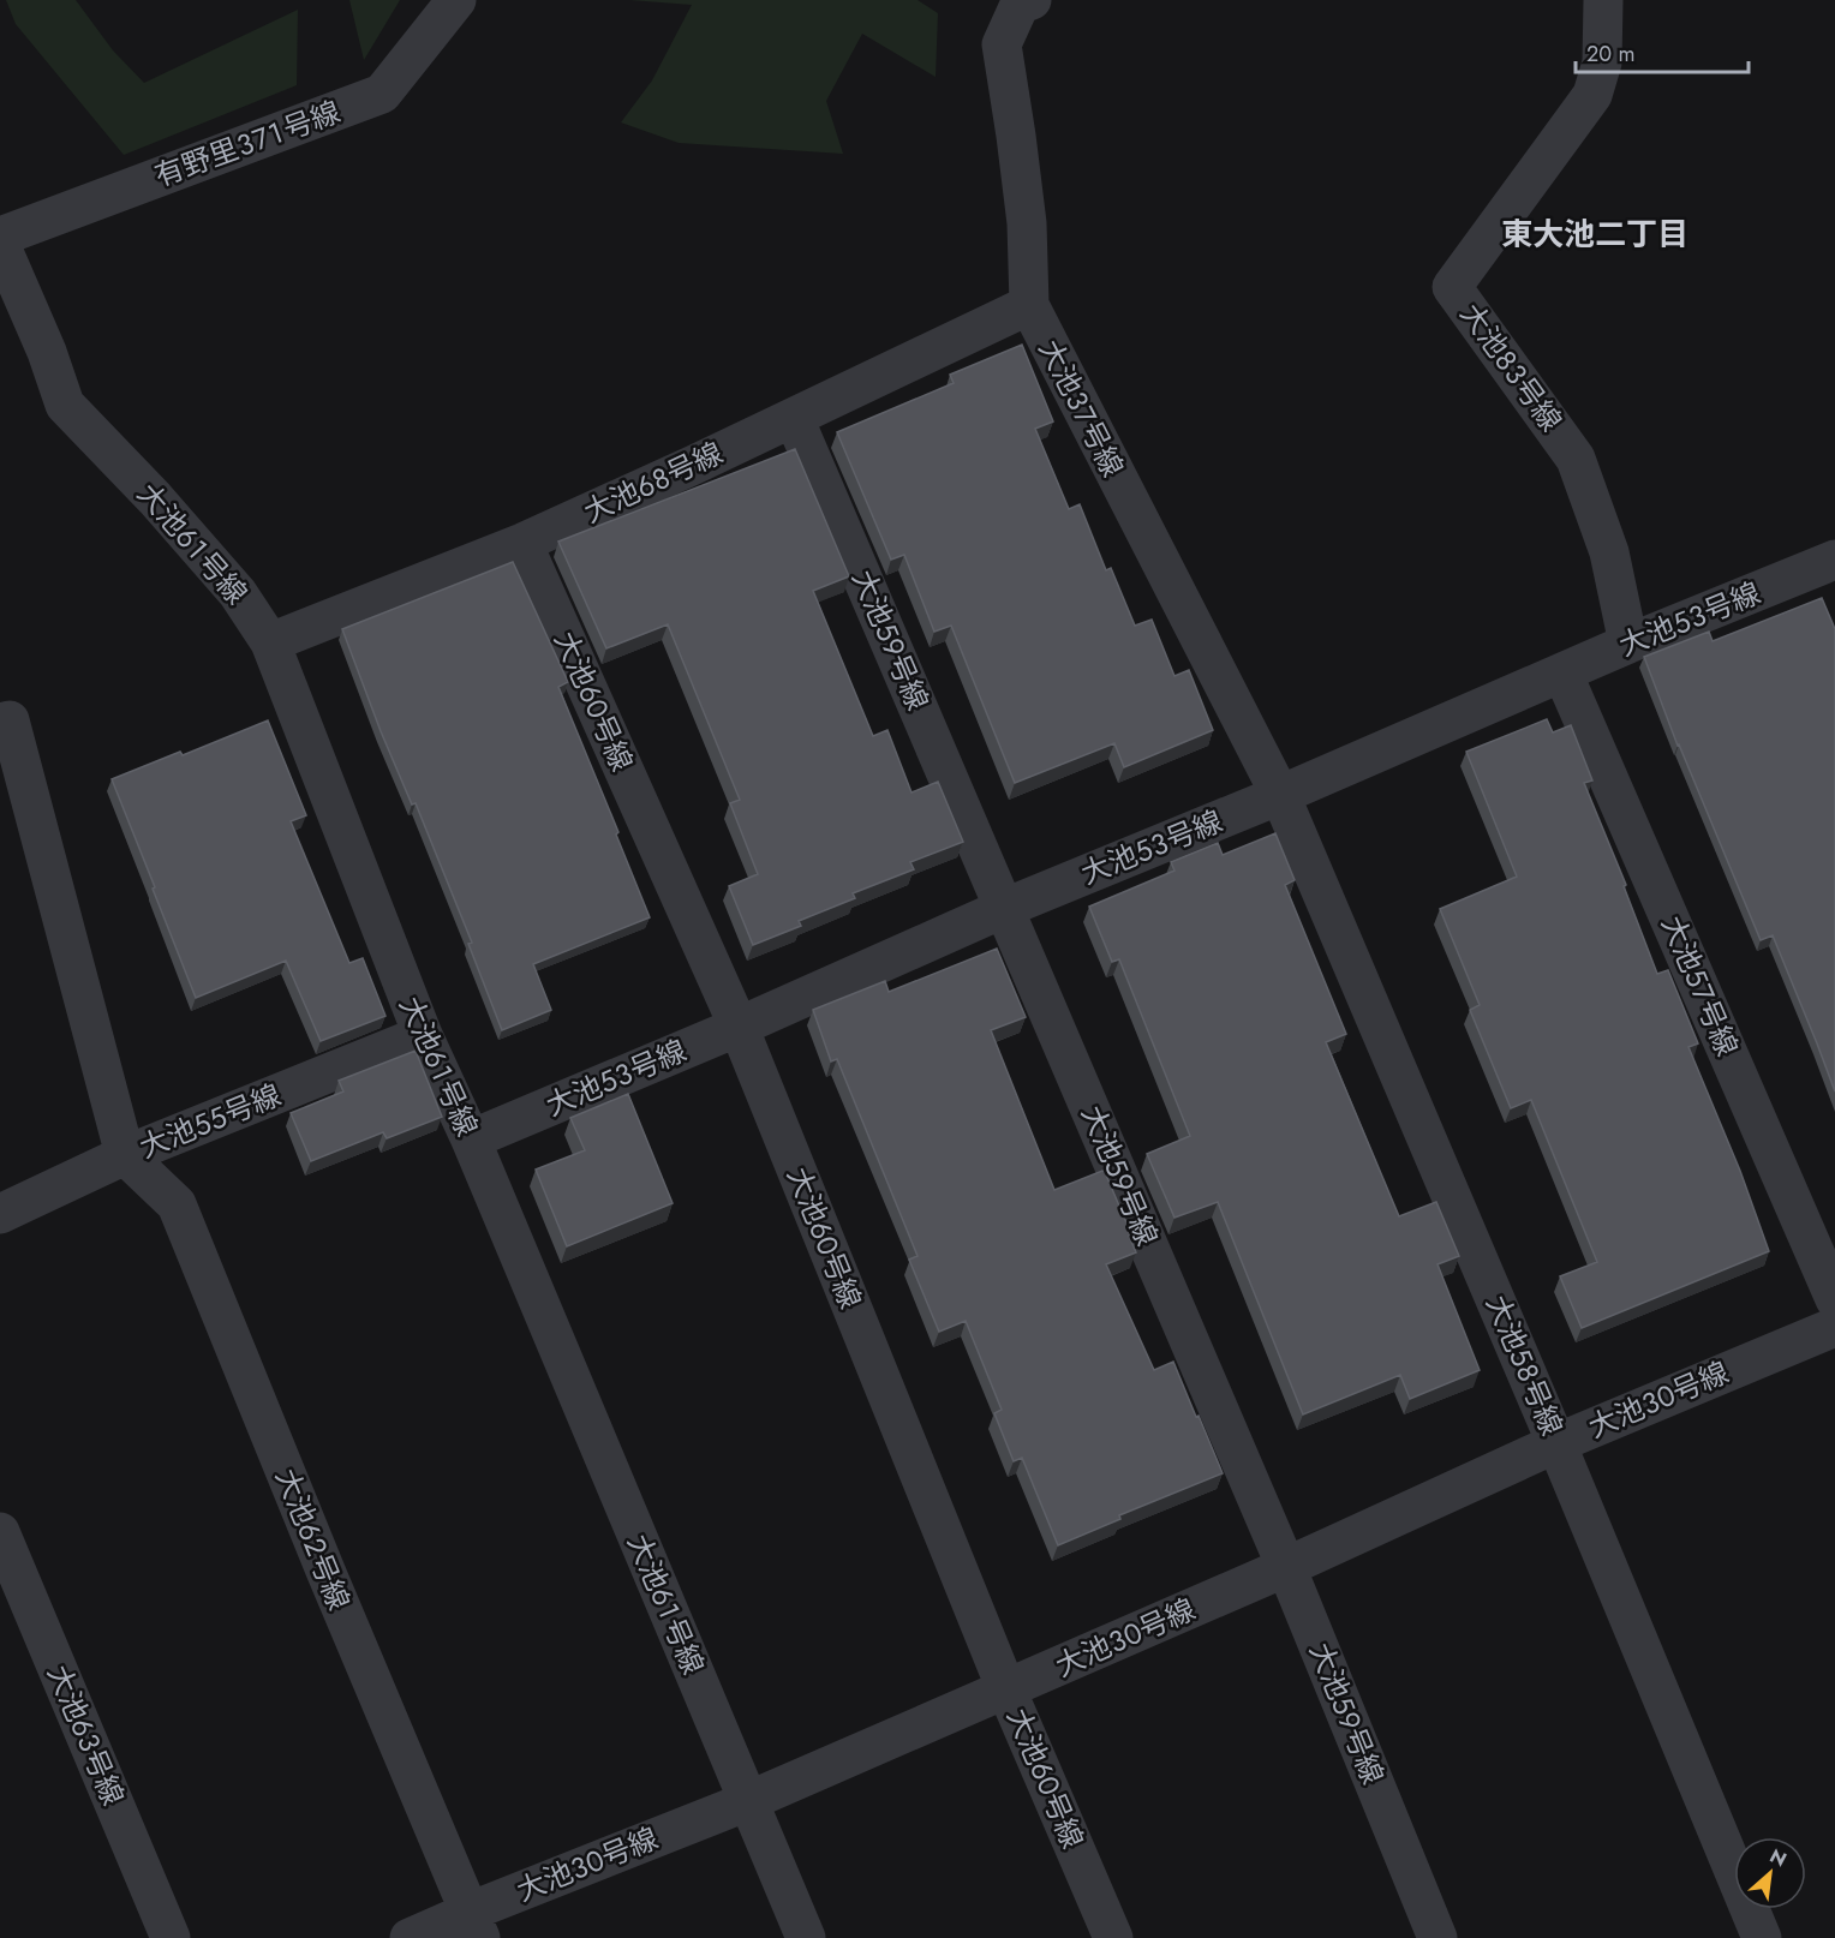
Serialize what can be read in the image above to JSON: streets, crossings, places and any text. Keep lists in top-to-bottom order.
{
  "streets": {
    "street": [
      "有野里３７１号線",
      "大池８３号線",
      "大池３７号線",
      "大池６８号線",
      "大池６１号線",
      "大池５３号線",
      "大池５９号線",
      "大池６０号線",
      "大池５７号線",
      "大池５５号線",
      "大池５８号線",
      "大池３０号線",
      "大池６２号線",
      "大池６３号線"
    ]
  },
  "crossings": [
    ["大池８３号線", "大池５３号線"],
    ["大池３７号線", "大池６８号線"],
    ["大池３７号線", "大池５３号線"],
    ["大池３７号線", "大池５８号線"],
    ["大池６８号線", "大池６１号線"],
    ["大池６８号線", "大池５９号線"],
    ["大池６８号線", "大池６０号線"],
    ["大池６１号線", "大池５３号線"],
    ["大池６１号線", "大池５５号線"],
    ["大池６１号線", "大池３０号線"],
    ["大池５３号線", "大池５９号線"],
    ["大池５３号線", "大池６０号線"],
    ["大池５３号線", "大池５７号線"],
    ["大池５３号線", "大池５８号線"],
    ["大池５９号線", "大池３０号線"],
    ["大池６０号線", "大池３０号線"],
    ["大池５５号線", "大池６２号線"],
    ["大池５８号線", "大池３０号線"],
    ["大池３０号線", "大池６２号線"]
  ],
  "districts": ["東大池二丁目"],
  "scale_bar": "20 m",
  "north": "top right"
}
